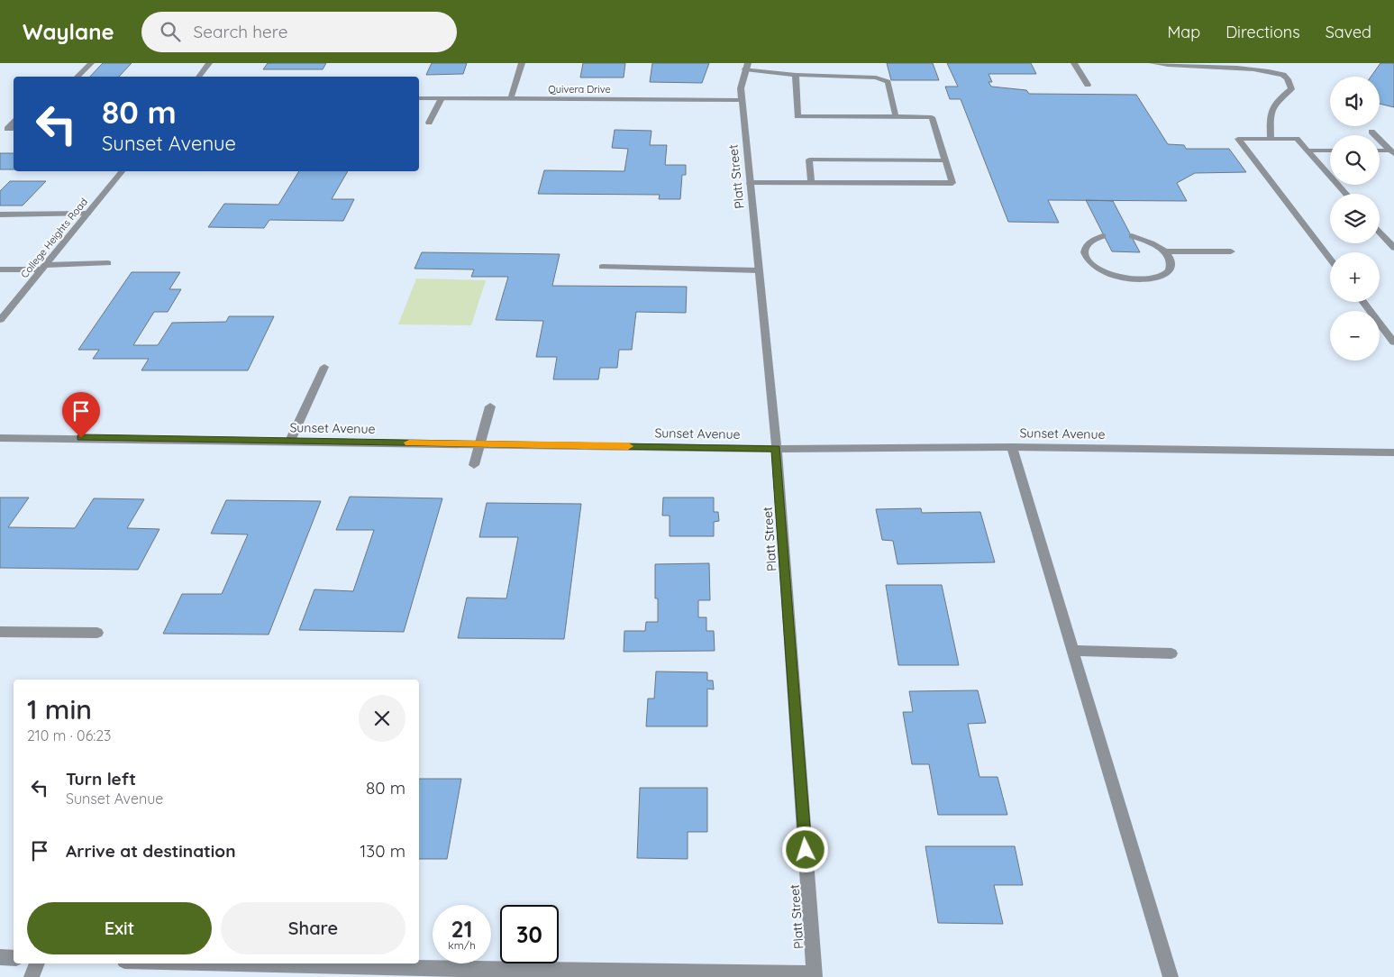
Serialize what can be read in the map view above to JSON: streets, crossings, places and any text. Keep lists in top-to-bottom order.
{
  "streets": {
    "street": [
      "Quivera Drive",
      "Platt Street",
      "College Heights Road",
      "Sunset Avenue"
    ]
  },
  "crossings": [
    ["Quivera Drive", "Platt Street"],
    ["Platt Street", "Sunset Avenue"]
  ],
  "page": {
    "header": "Waylane",
    "search": "Search here",
    "nav": ["Map", "Directions", "Saved"],
    "map_buttons": ["+", "−"],
    "turn": ["80 m", "Sunset Avenue"],
    "heading": ["1 min", "210 m · 06:23"],
    "list": [
      {
        "name": "Turn left",
        "note": "Sunset Avenue",
        "value": "80 m"
      },
      {
        "name": "Arrive at destination",
        "value": "130 m"
      }
    ],
    "buttons": ["Exit", "Share"],
    "speed": "21 km/h",
    "limit": "30"
  }
}
